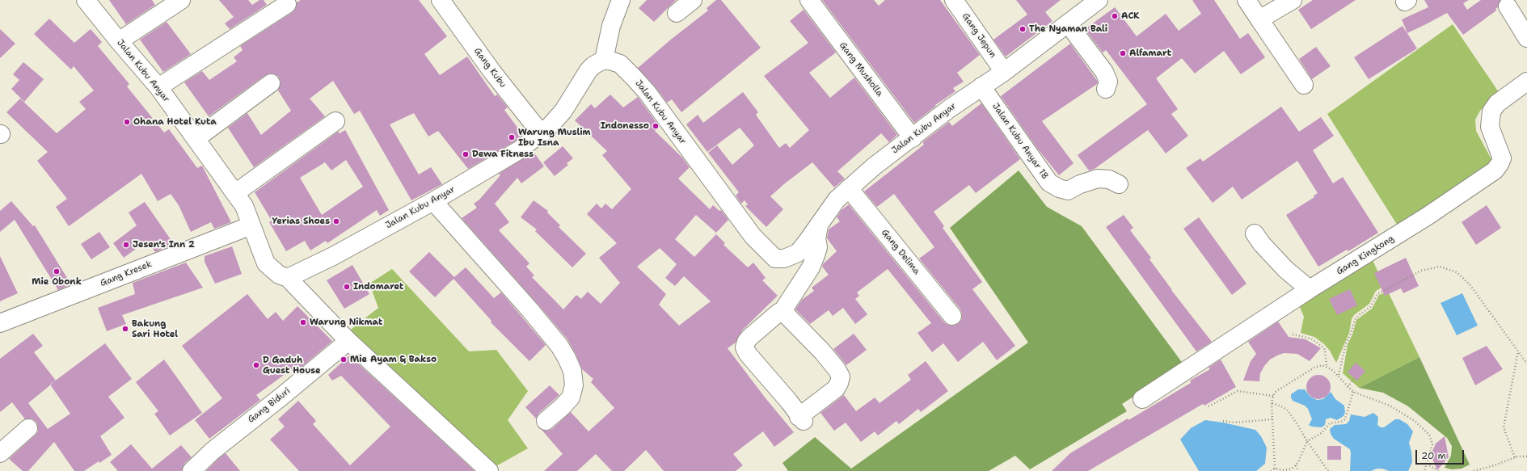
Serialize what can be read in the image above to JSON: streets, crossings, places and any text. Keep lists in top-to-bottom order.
{
  "streets": {
    "street": [
      "Gang Jepun",
      "Gang Kubu",
      "Gang Musholla",
      "Jalan Kubu Anyar",
      "Jalan Kubu Anyar 18",
      "Gang Delima",
      "Gang Kingkong",
      "Gang Kresek",
      "Gang Biduri"
    ]
  },
  "crossings": [
    ["Gang Jepun", "Jalan Kubu Anyar"],
    ["Gang Kubu", "Jalan Kubu Anyar"],
    ["Gang Musholla", "Jalan Kubu Anyar"],
    ["Jalan Kubu Anyar", "Jalan Kubu Anyar 18"],
    ["Jalan Kubu Anyar", "Gang Delima"],
    ["Jalan Kubu Anyar", "Gang Kresek"]
  ],
  "places": [
    "ACK",
    "The Nyaman Bali",
    "Alfamart",
    "Ohana Hotel Kuta",
    "Indonesso",
    "Warung Muslim Ibu Isna",
    "Dewa Fitness",
    "Yerias Shoes",
    "Jesen's Inn 2",
    "Mie Obonk",
    "Indomaret",
    "Warung Nikmat",
    "Bakung Sari Hotel",
    "Mie Ayam & Bakso",
    "D Gaduh Guest House"
  ],
  "scale_bar": "20 m"
}
